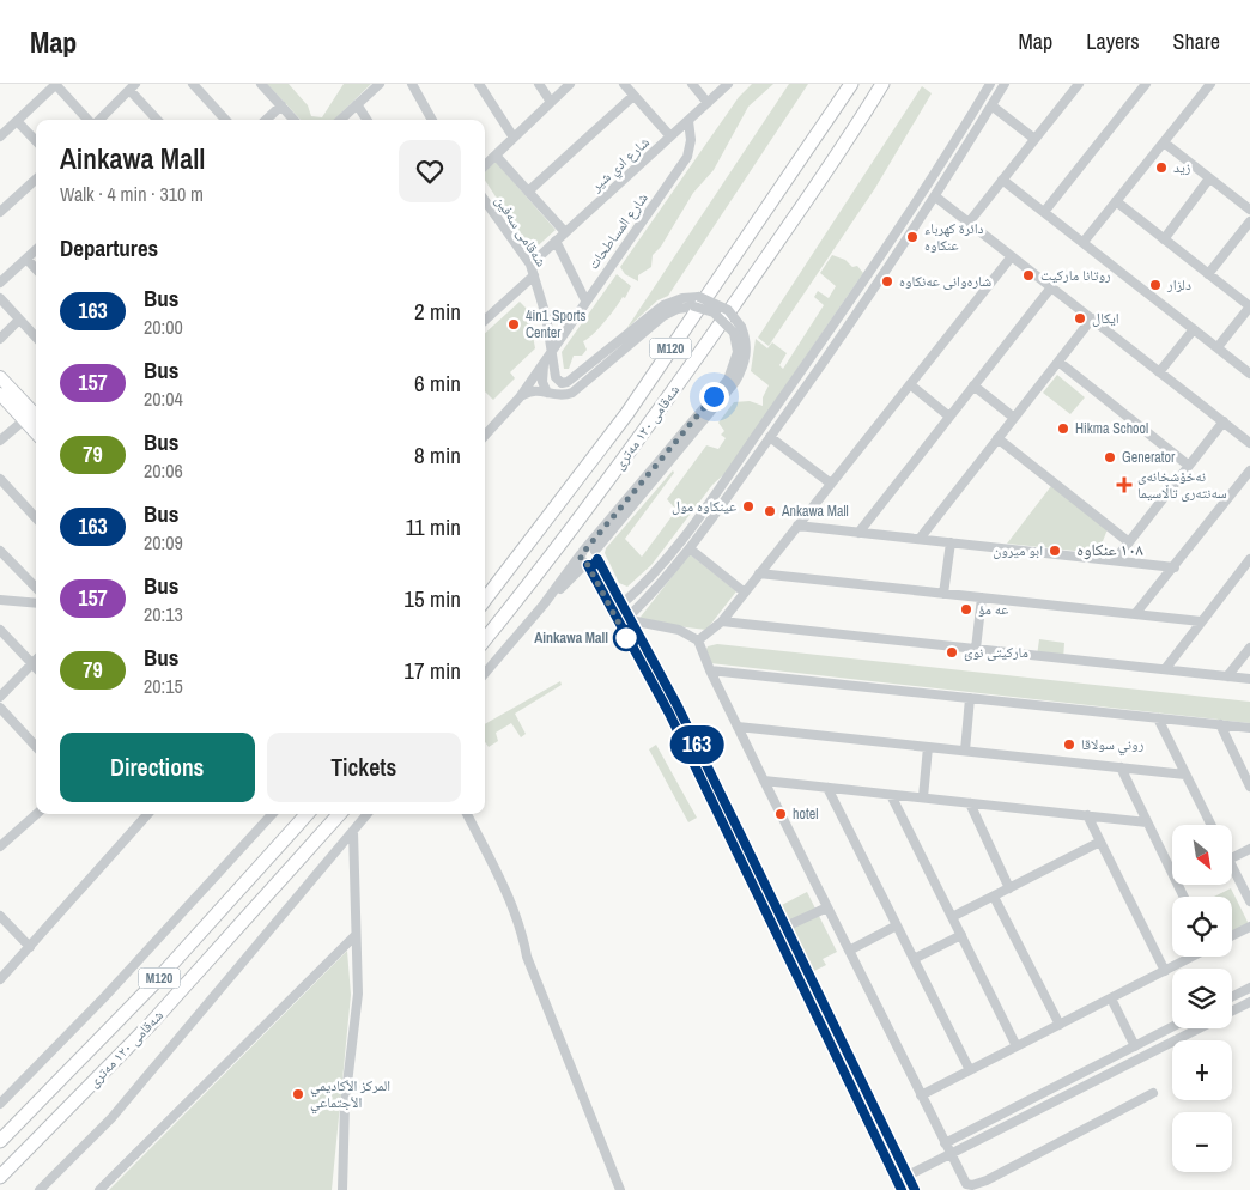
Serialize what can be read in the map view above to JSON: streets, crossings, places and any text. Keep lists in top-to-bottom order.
{
  "streets": {
    "highway": ["M120", "شەقامی ١٢٠ مەتری"],
    "street": ["شارع ادي شير", "شەقامی سەفین", "شارع المساطحات"]
  },
  "crossings": [
    ["شارع ادي شير", "شەقامی سەفین"],
    ["شارع ادي شير", "شارع المساطحات"],
    ["شەقامی سەفین", "شارع المساطحات"]
  ],
  "districts": ["١٠٨ عنکاوە"],
  "places": {
    "other": [
      "زيد",
      "دائرة كهرباء عنكاوه",
      "روتانا ماركيت",
      "شارەوانی عەنکاوە",
      "دلزار",
      "ايكال",
      "4in1 Sports Center",
      "Hikma School",
      "Generator",
      "عينكاوه مول",
      "Ankawa Mall",
      "ابو ميرون",
      "عه مؤ",
      "Ainkawa Mall",
      "مارکیتی نوئ",
      "روني سولاقا",
      "hotel",
      "المركز الأكاديمي الأجتماعي"
    ],
    "health": ["نەخۆشخانەی سەنتەری تاڵاسیما"]
  },
  "lines": ["bus line 163"],
  "north": "bottom right",
  "page": {
    "header": "Map",
    "nav": ["Map", "Layers", "Share"],
    "on_map": "163",
    "heading": [
      ["Ainkawa Mall", "Walk · 4 min · 310 m"],
      "Departures"
    ],
    "list": [
      {
        "mark": "163",
        "name": "Bus",
        "note": "20:00",
        "value": "2 min"
      },
      {
        "mark": "157",
        "name": "Bus",
        "note": "20:04",
        "value": "6 min"
      },
      {
        "mark": "79",
        "name": "Bus",
        "note": "20:06",
        "value": "8 min"
      },
      {
        "mark": "163",
        "name": "Bus",
        "note": "20:09",
        "value": "11 min"
      },
      {
        "mark": "157",
        "name": "Bus",
        "note": "20:13",
        "value": "15 min"
      },
      {
        "mark": "79",
        "name": "Bus",
        "note": "20:15",
        "value": "17 min"
      }
    ],
    "buttons": ["Directions", "Tickets"],
    "map_buttons": ["+", "−"]
  }
}
